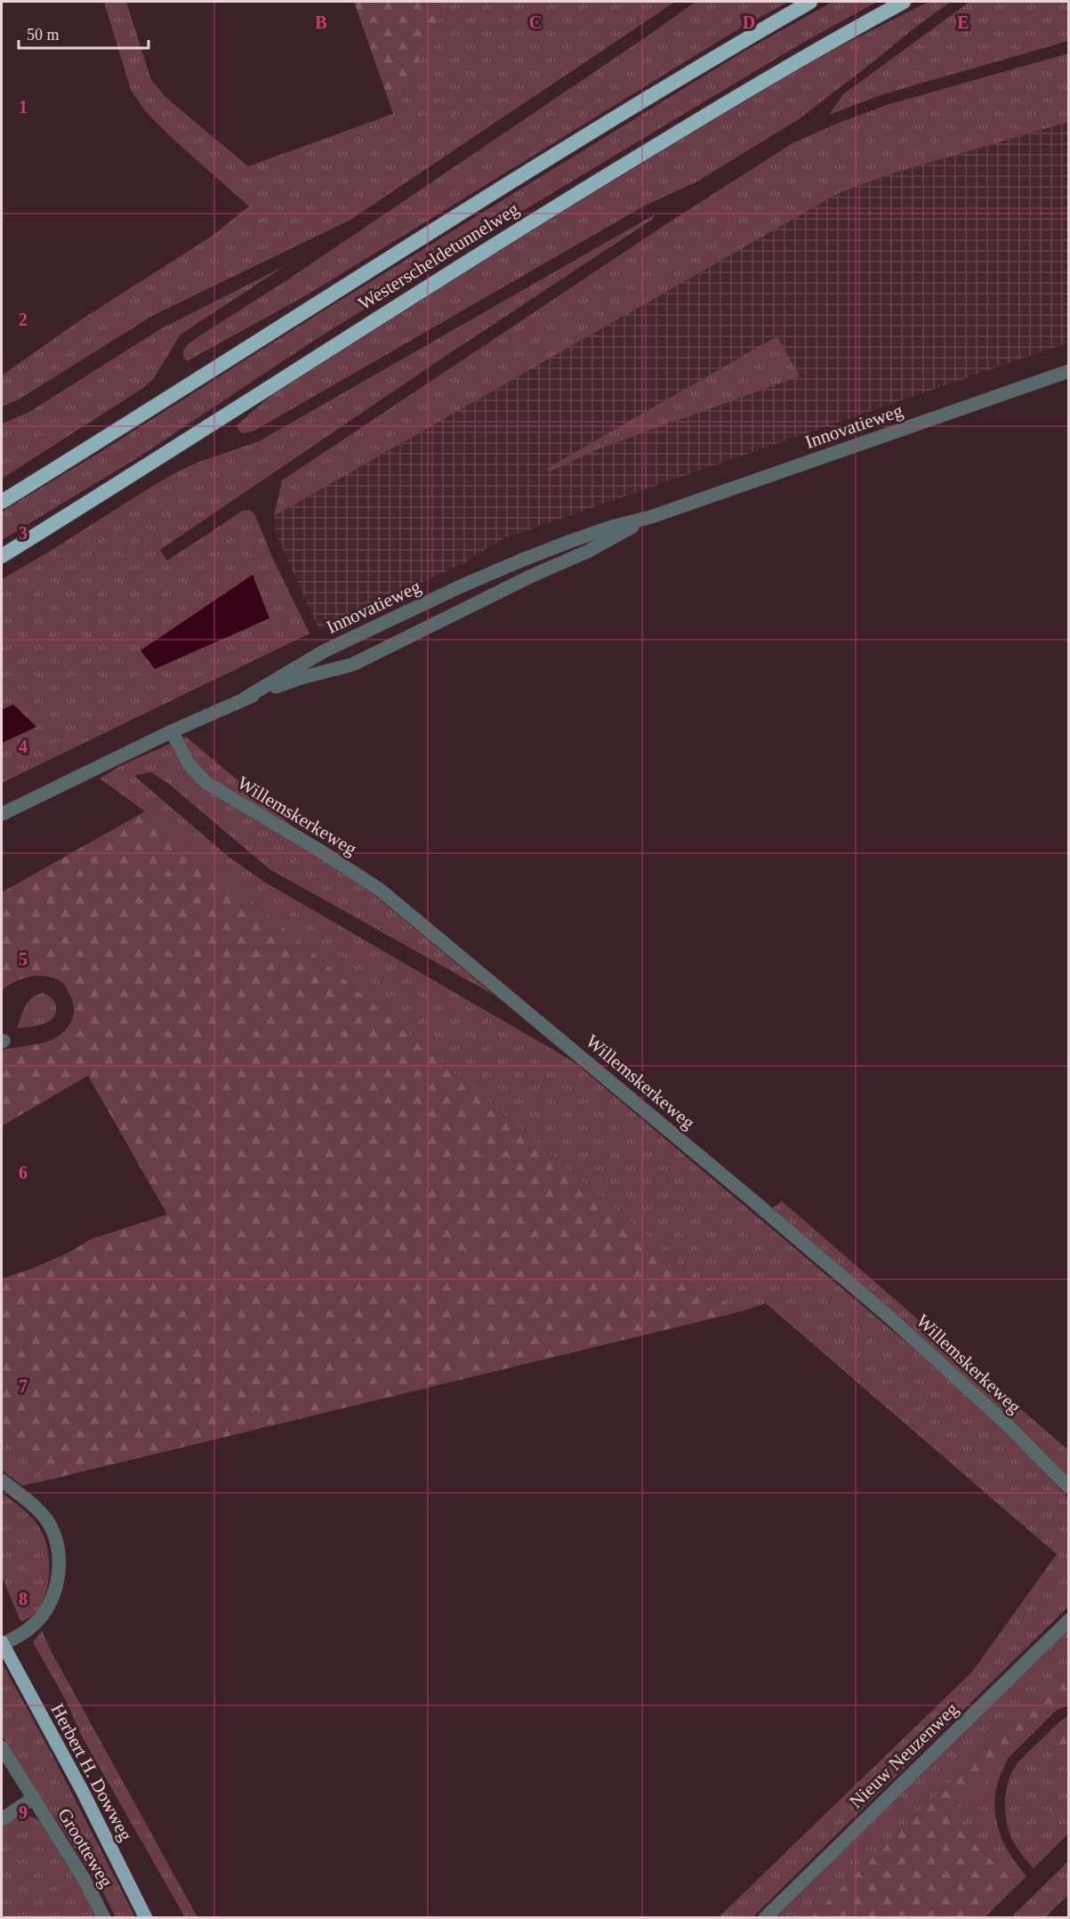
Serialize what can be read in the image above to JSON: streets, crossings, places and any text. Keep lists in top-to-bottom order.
{
  "streets": {
    "highway": ["Westerscheldetunnelweg"],
    "main road": ["Herbert H. Dowweg"],
    "street": [
      "Innovatieweg",
      "Willemskerkeweg",
      "Nieuw Neuzenweg",
      "Grootteweg"
    ]
  },
  "crossings": [
    ["Innovatieweg", "Willemskerkeweg"]
  ],
  "scale_bar": "50 m",
  "grid": {
    "columns": [
      "B",
      "C",
      "D",
      "E"
    ],
    "rows": [
      "1",
      "2",
      "3",
      "4",
      "5",
      "6",
      "7",
      "8",
      "9"
    ]
  }
}
